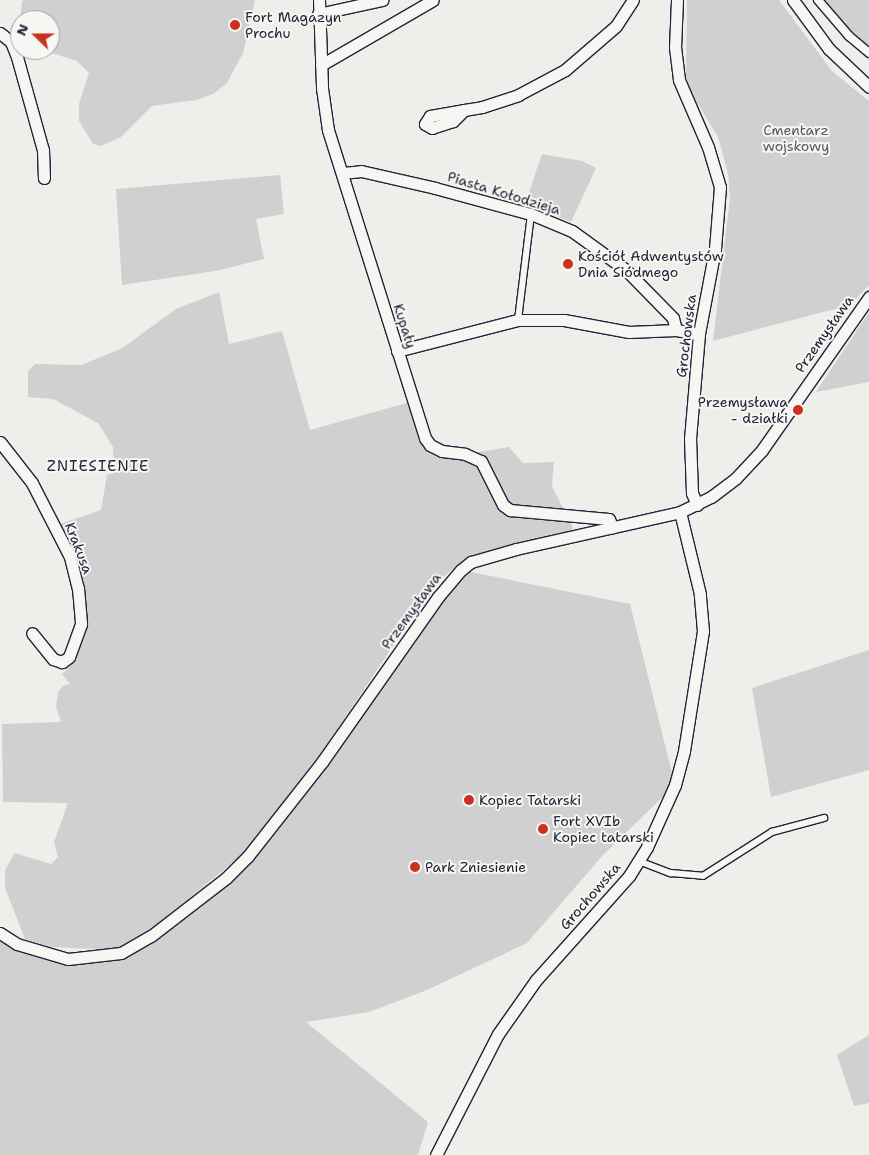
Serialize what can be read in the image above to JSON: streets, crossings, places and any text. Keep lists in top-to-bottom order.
{
  "streets": {
    "street": [
      "Piasta Kołodzieja",
      "Kupały",
      "Przemysława",
      "Grochowska",
      "Krakusa"
    ]
  },
  "crossings": [
    ["Piasta Kołodzieja", "Kupały"],
    ["Kupały", "Przemysława"],
    ["Przemysława", "Grochowska"]
  ],
  "districts": ["ZNIESIENIE"],
  "parks": ["Cmentarz wojskowy"],
  "places": [
    "Fort Magazyn Prochu",
    "Kościół Adwentystów Dnia Siódmego",
    "Przemysława - działki",
    "Kopiec Tatarski",
    "Fort XVIb Kopiec tatarski",
    "Park Zniesienie"
  ],
  "north": "left"
}
